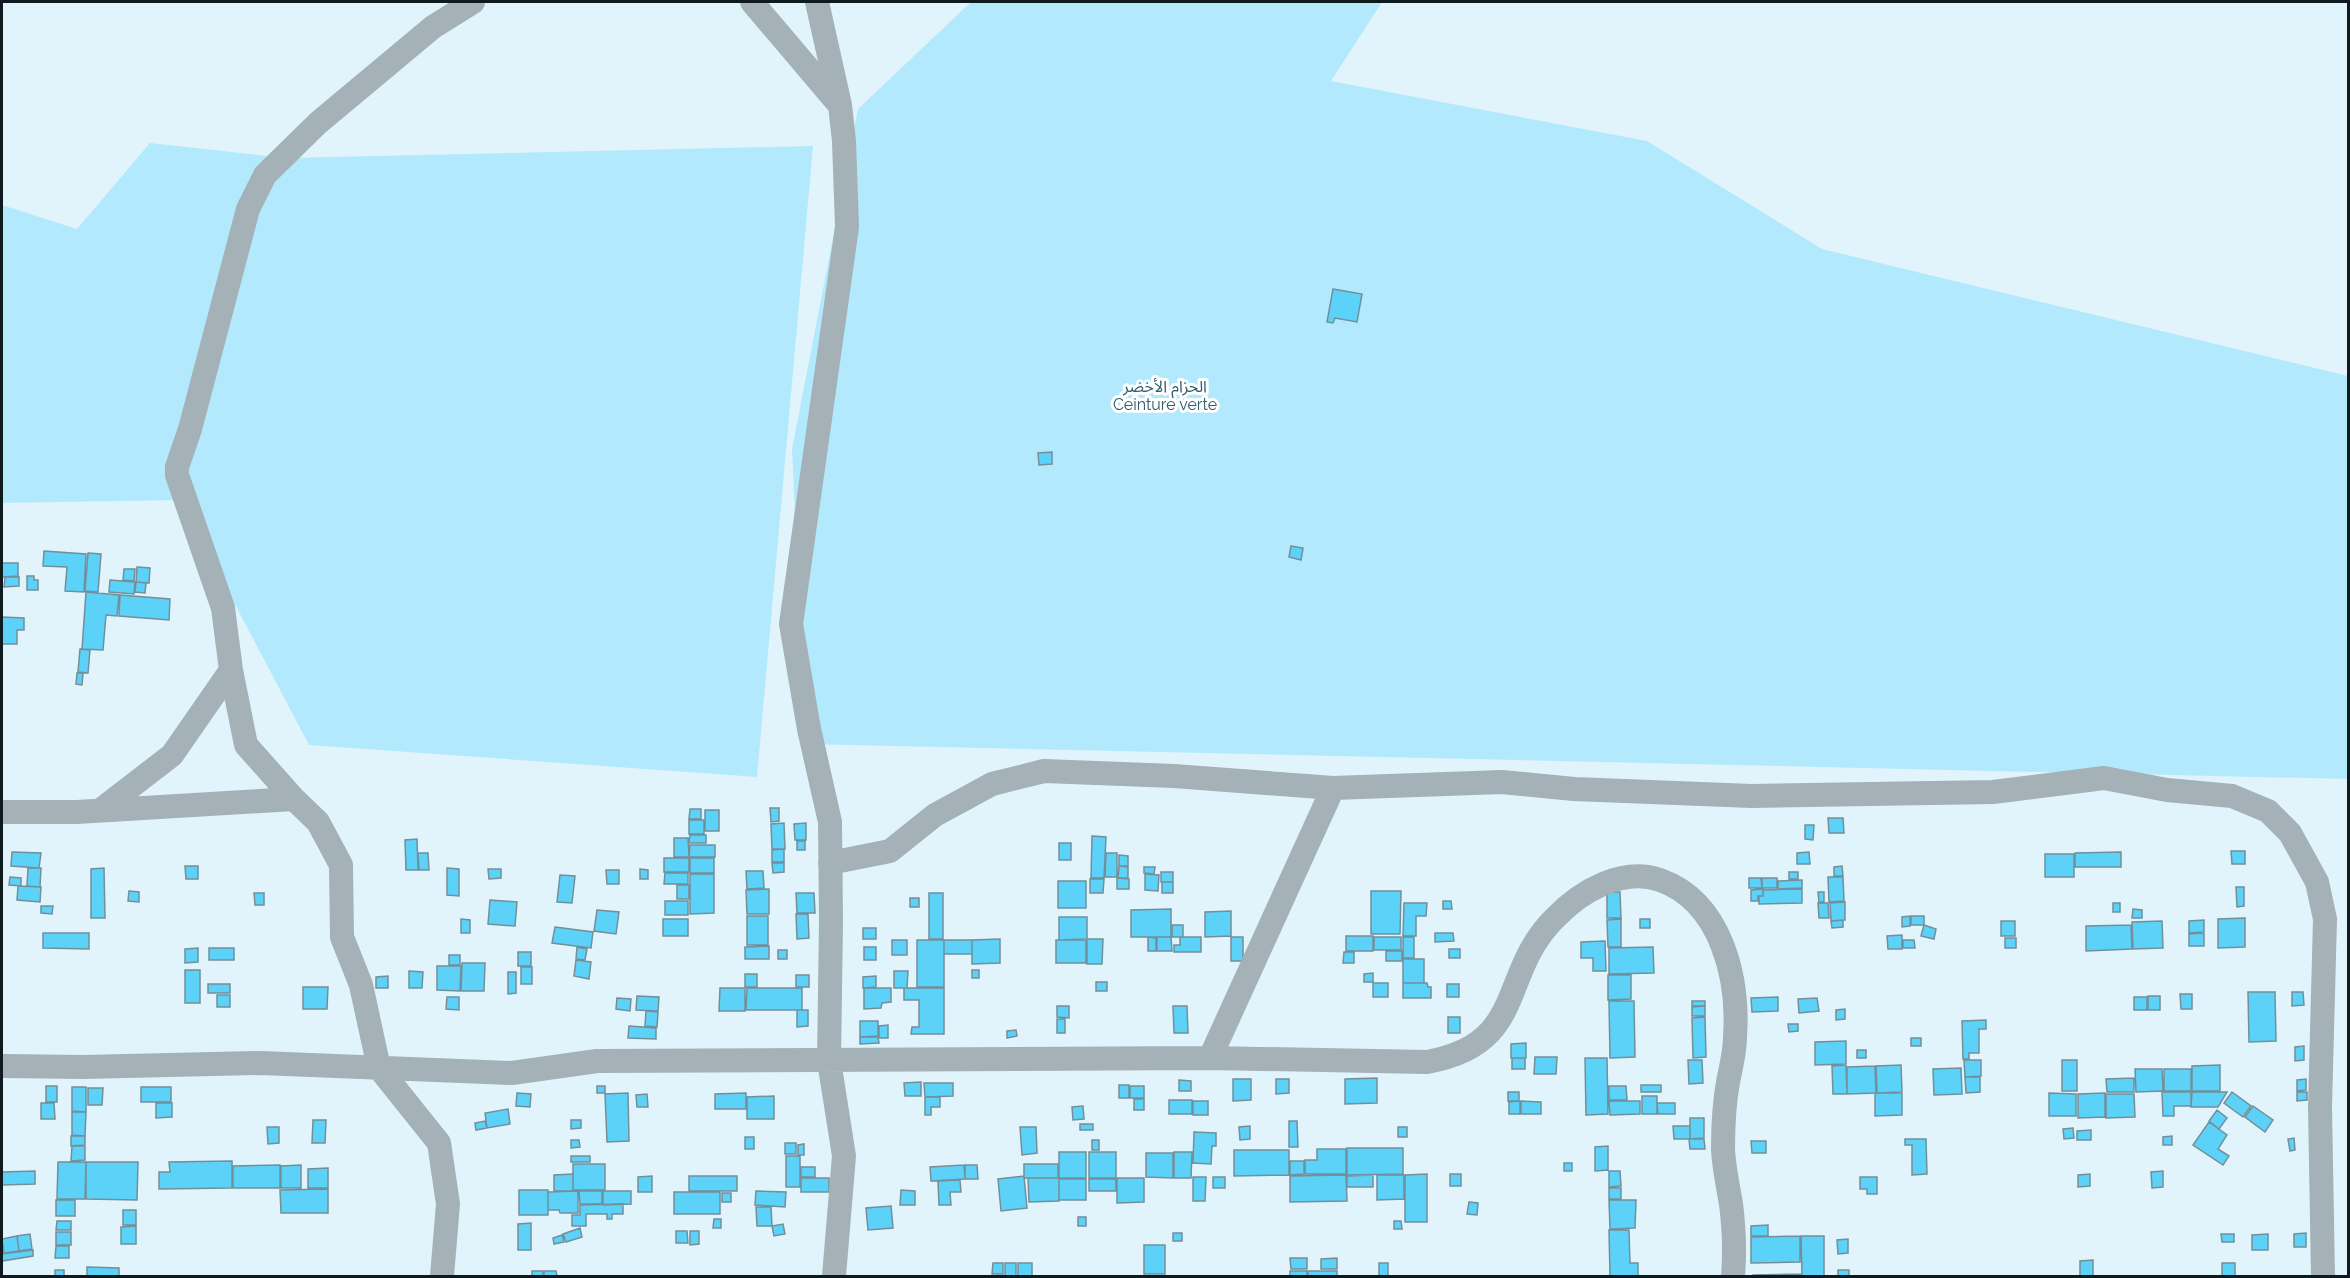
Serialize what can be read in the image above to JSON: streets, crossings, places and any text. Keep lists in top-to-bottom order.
{
  "parks": ["الحزام الأخضر Ceinture verte"]
}
